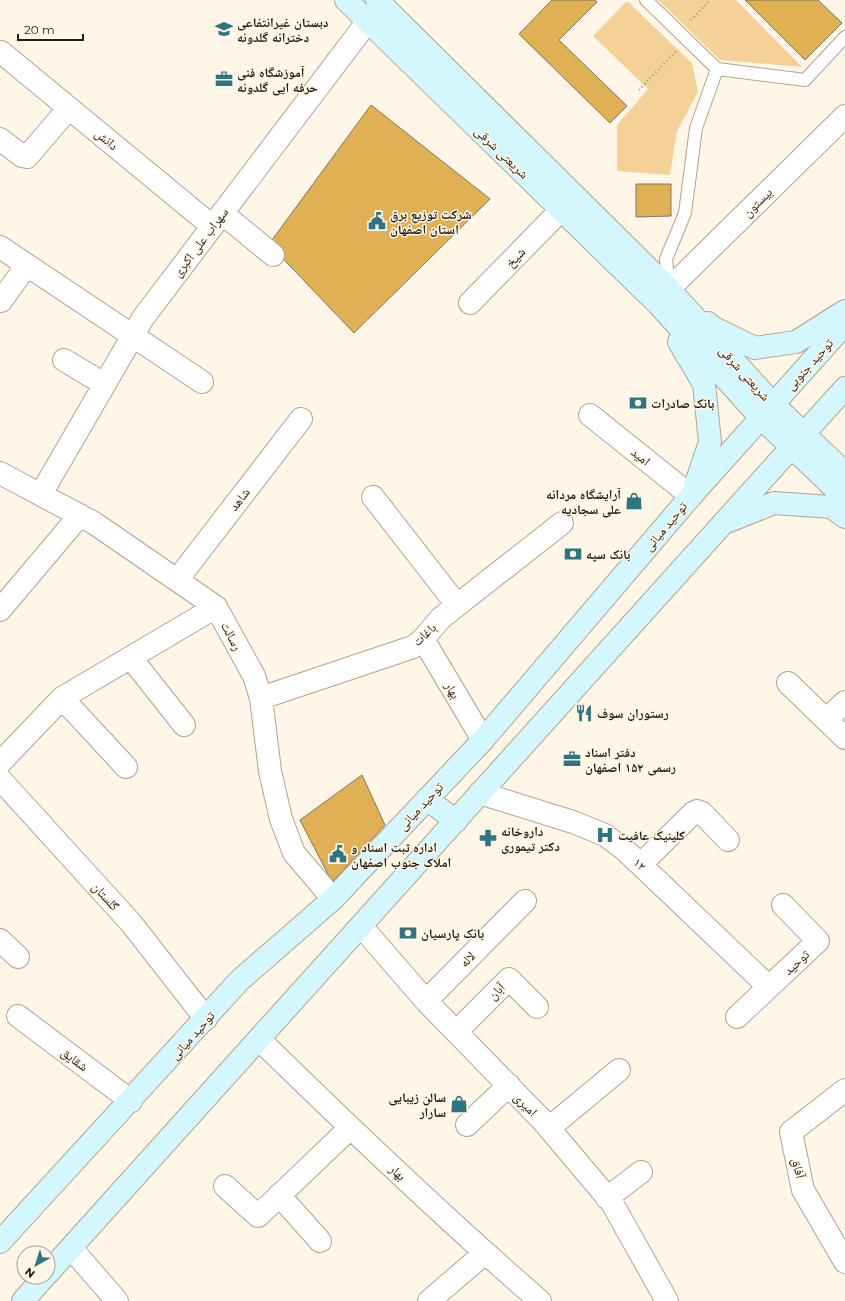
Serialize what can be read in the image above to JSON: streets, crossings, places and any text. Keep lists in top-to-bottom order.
{
  "streets": {
    "main road": ["شریعتی شرقی", "توحید جنوبی", "توحید میانی"],
    "street": [
      "دانش",
      "بیستون",
      "سهراب علی اکبری",
      "شیخ",
      "امید",
      "شاهد",
      "باغات",
      "رسالت",
      "بهار",
      "۱۲",
      "گلستان",
      "لاله",
      "توحید",
      "آبان",
      "شقایق",
      "امیری",
      "آفاق"
    ]
  },
  "crossings": [
    ["دانش", "سهراب علی اکبری"],
    ["شریعتی شرقی", "بیستون"],
    ["شریعتی شرقی", "سهراب علی اکبری"],
    ["شریعتی شرقی", "شیخ"],
    ["شریعتی شرقی", "توحید جنوبی"],
    ["شریعتی شرقی", "توحید میانی"],
    ["سهراب علی اکبری", "رسالت"],
    ["توحید جنوبی", "توحید میانی"],
    ["امید", "توحید میانی"],
    ["شاهد", "رسالت"],
    ["توحید میانی", "رسالت"],
    ["توحید میانی", "بهار"],
    ["توحید میانی", "گلستان"],
    ["توحید میانی", "شقایق"],
    ["باغات", "رسالت"],
    ["باغات", "بهار"],
    ["۱۲", "توحید"],
    ["لاله", "امیری"],
    ["آبان", "امیری"]
  ],
  "places": {
    "school or university": ["دبستان غیرانتفاعی دخترانه گلدونه"],
    "office": ["آموزشگاه فنی حرفه ایی گلدونه", "دفتر اسناد رسمی ۱۵۲ اصفهان"],
    "public building": ["شرکت توزیع برق استان اصفهان", "اداره ثبت اسناد و املاک جنوب اصفهان"],
    "bank": ["بانک صادرات", "بانک سپه", "بانک پارسیان"],
    "shop": ["آرایشگاه مردانه علی سجادیه", "سالن زیبایی سارار"],
    "restaurant": ["رستوران سوف"],
    "hospital": ["کلینیک عافیت"],
    "pharmacy": ["داروخانه دکتر تیموری"]
  },
  "scale_bar": "20 m",
  "north": "bottom left"
}
